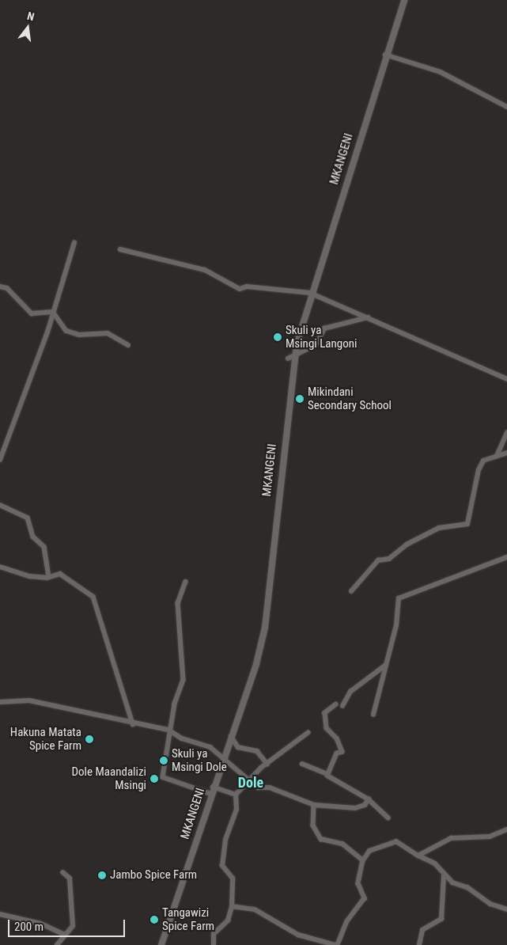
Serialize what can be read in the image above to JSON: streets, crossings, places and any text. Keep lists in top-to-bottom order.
{
  "streets": {
    "street": ["MKANGENI"]
  },
  "districts": ["Dole"],
  "places": [
    "Skuli ya Msingi Langoni",
    "Mikindani Secondary School",
    "Hakuna Matata Spice Farm",
    "Skuli ya Msingi Dole",
    "Dole Maandalizi Msingi",
    "Jambo Spice Farm",
    "Tangawizi Spice Farm"
  ],
  "scale_bar": "200 m",
  "north": "top"
}
